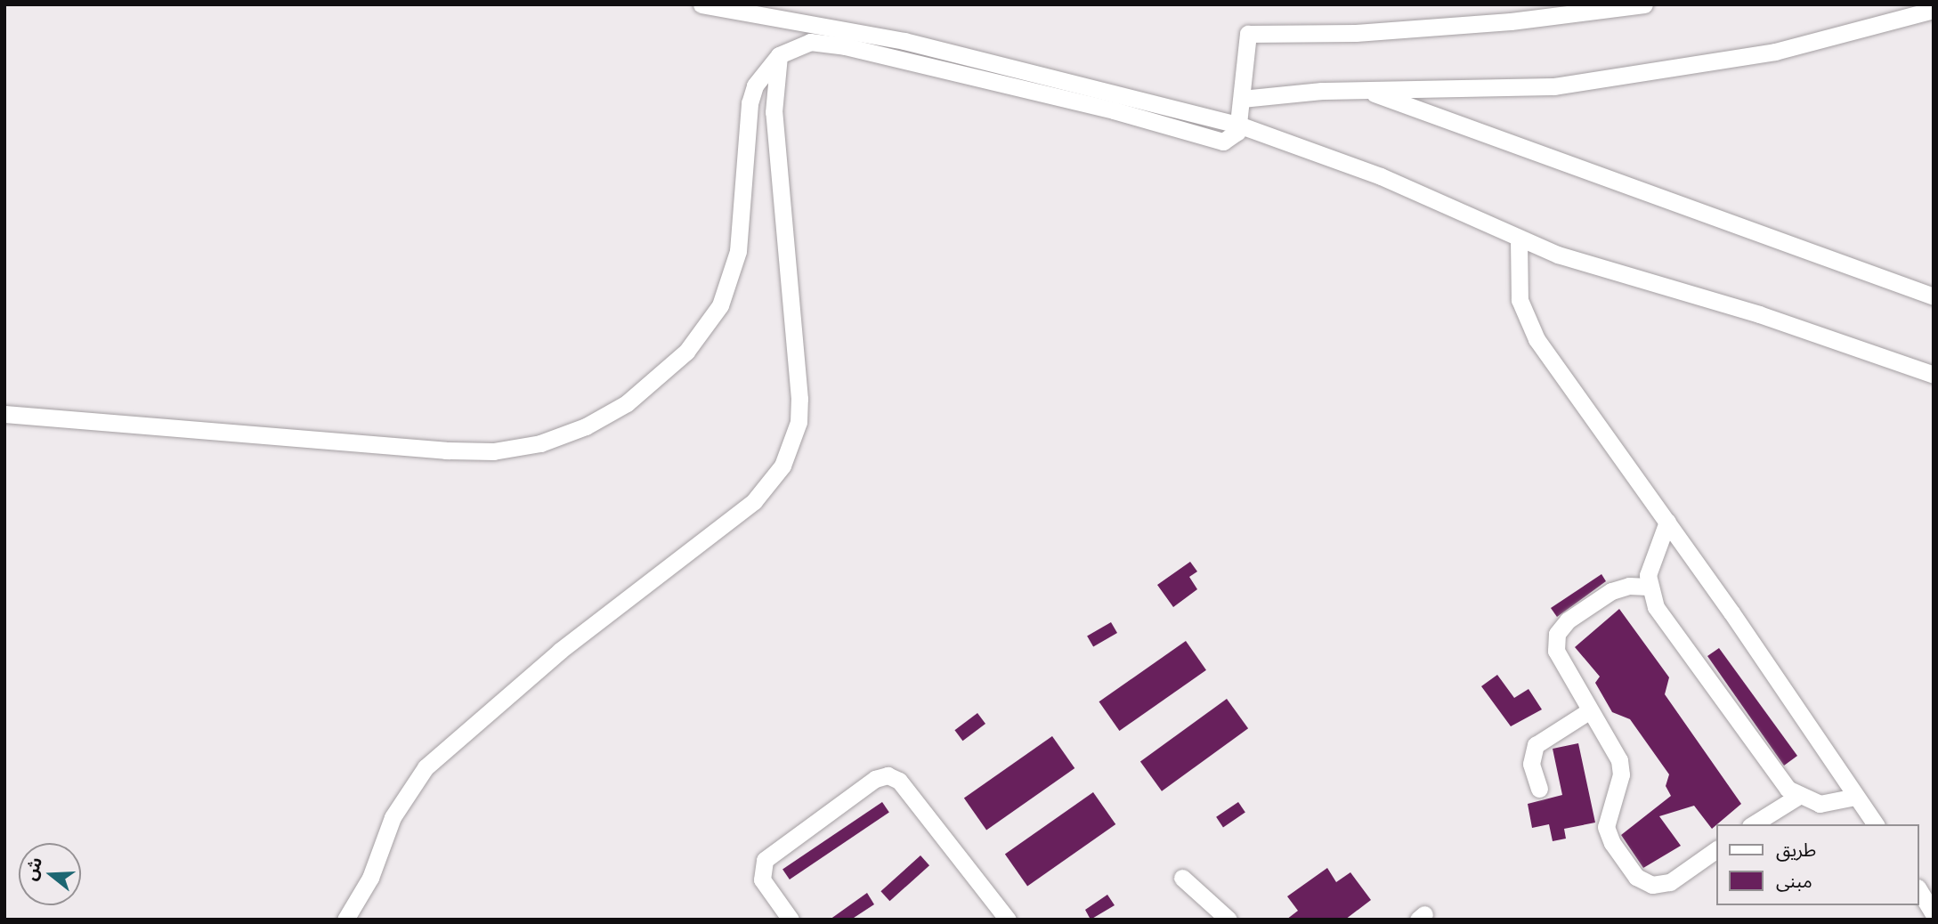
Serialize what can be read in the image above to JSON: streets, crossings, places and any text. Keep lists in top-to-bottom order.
{
  "legend": ["طريق", "مبنى"],
  "north": "left"
}
